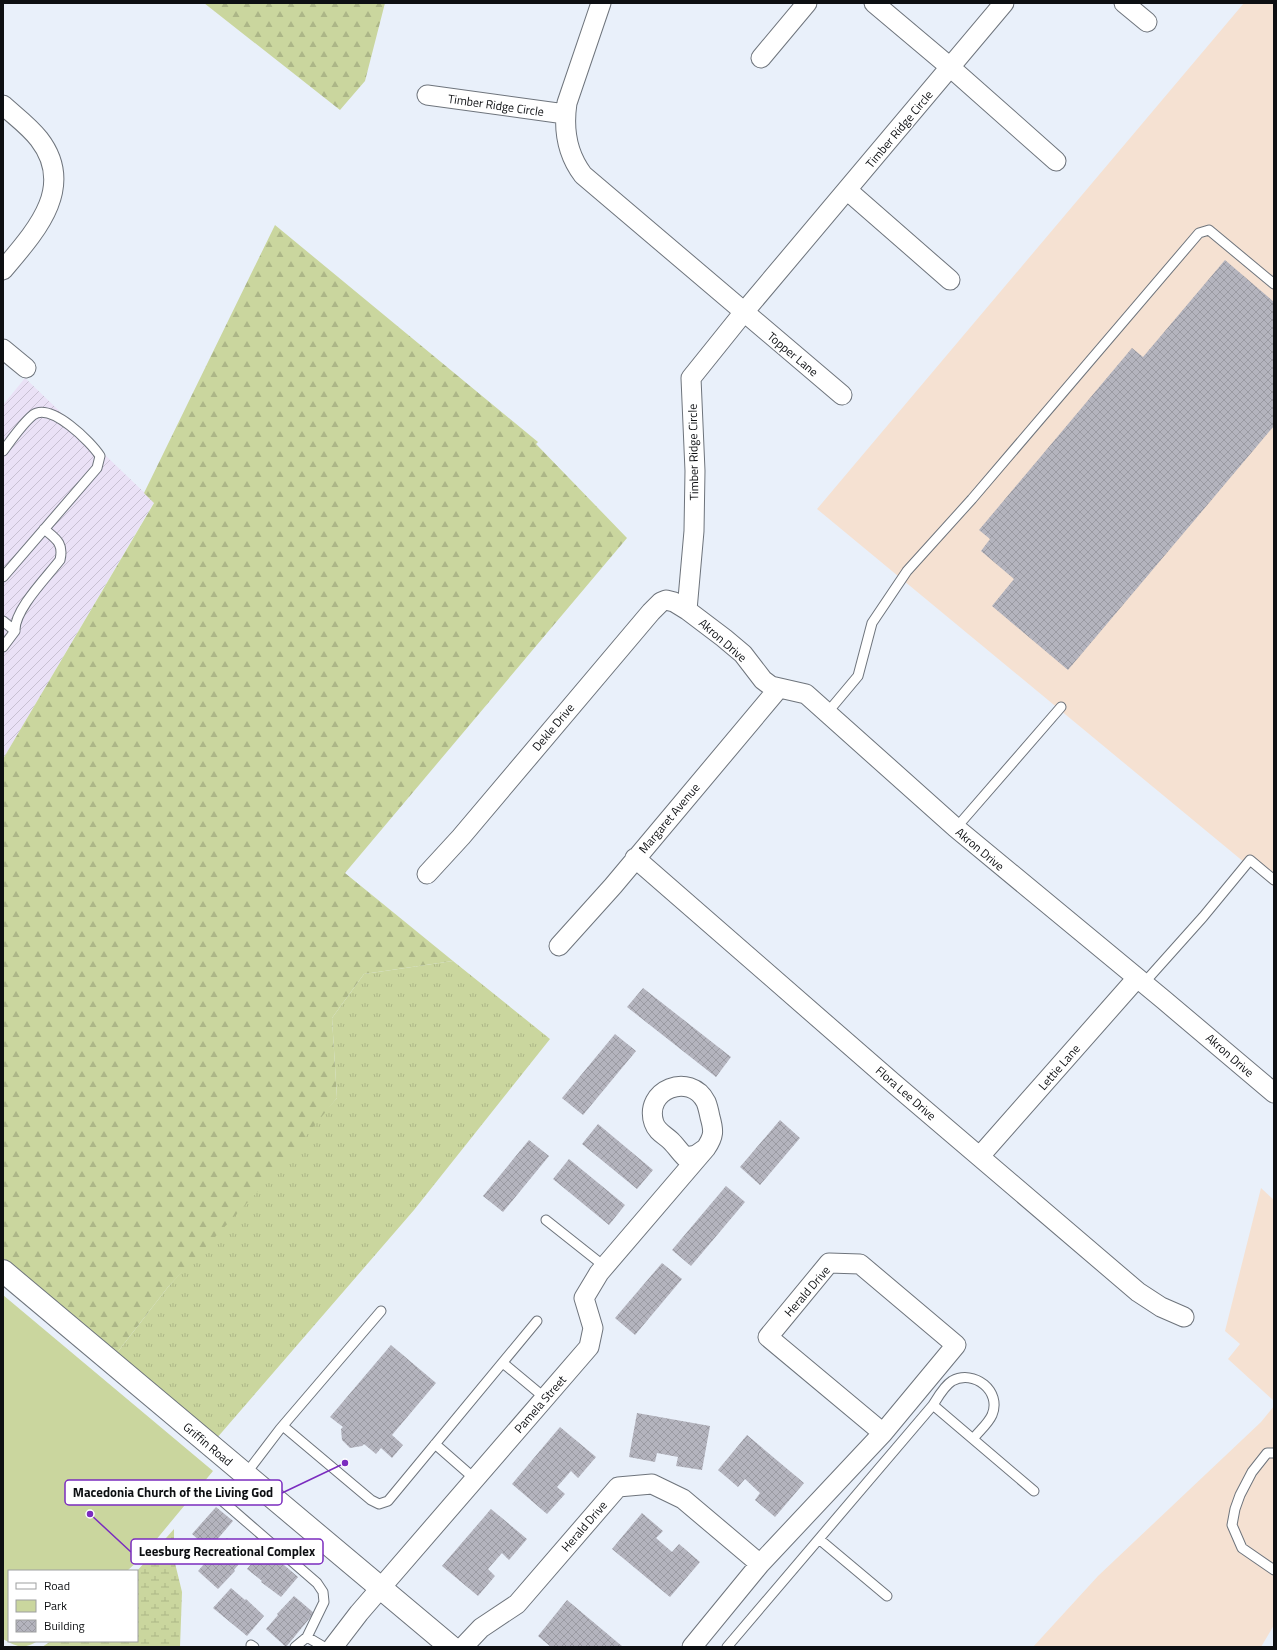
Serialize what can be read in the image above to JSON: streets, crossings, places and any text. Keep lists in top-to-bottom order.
{
  "streets": {
    "street": [
      "Timber Ridge Circle",
      "Topper Lane",
      "Akron Drive",
      "Dekle Drive",
      "Margaret Avenue",
      "Lettie Lane",
      "Flora Lee Drive",
      "Herald Drive",
      "Pamela Street",
      "Griffin Road"
    ]
  },
  "crossings": [
    ["Timber Ridge Circle", "Topper Lane"],
    ["Timber Ridge Circle", "Akron Drive"],
    ["Timber Ridge Circle", "Dekle Drive"],
    ["Akron Drive", "Dekle Drive"],
    ["Akron Drive", "Margaret Avenue"],
    ["Akron Drive", "Lettie Lane"],
    ["Margaret Avenue", "Flora Lee Drive"],
    ["Lettie Lane", "Flora Lee Drive"],
    ["Pamela Street", "Griffin Road"]
  ],
  "places": ["Macedonia Church of the Living God", "Leesburg Recreational Complex"],
  "legend": ["Road", "Park", "Building"]
}
